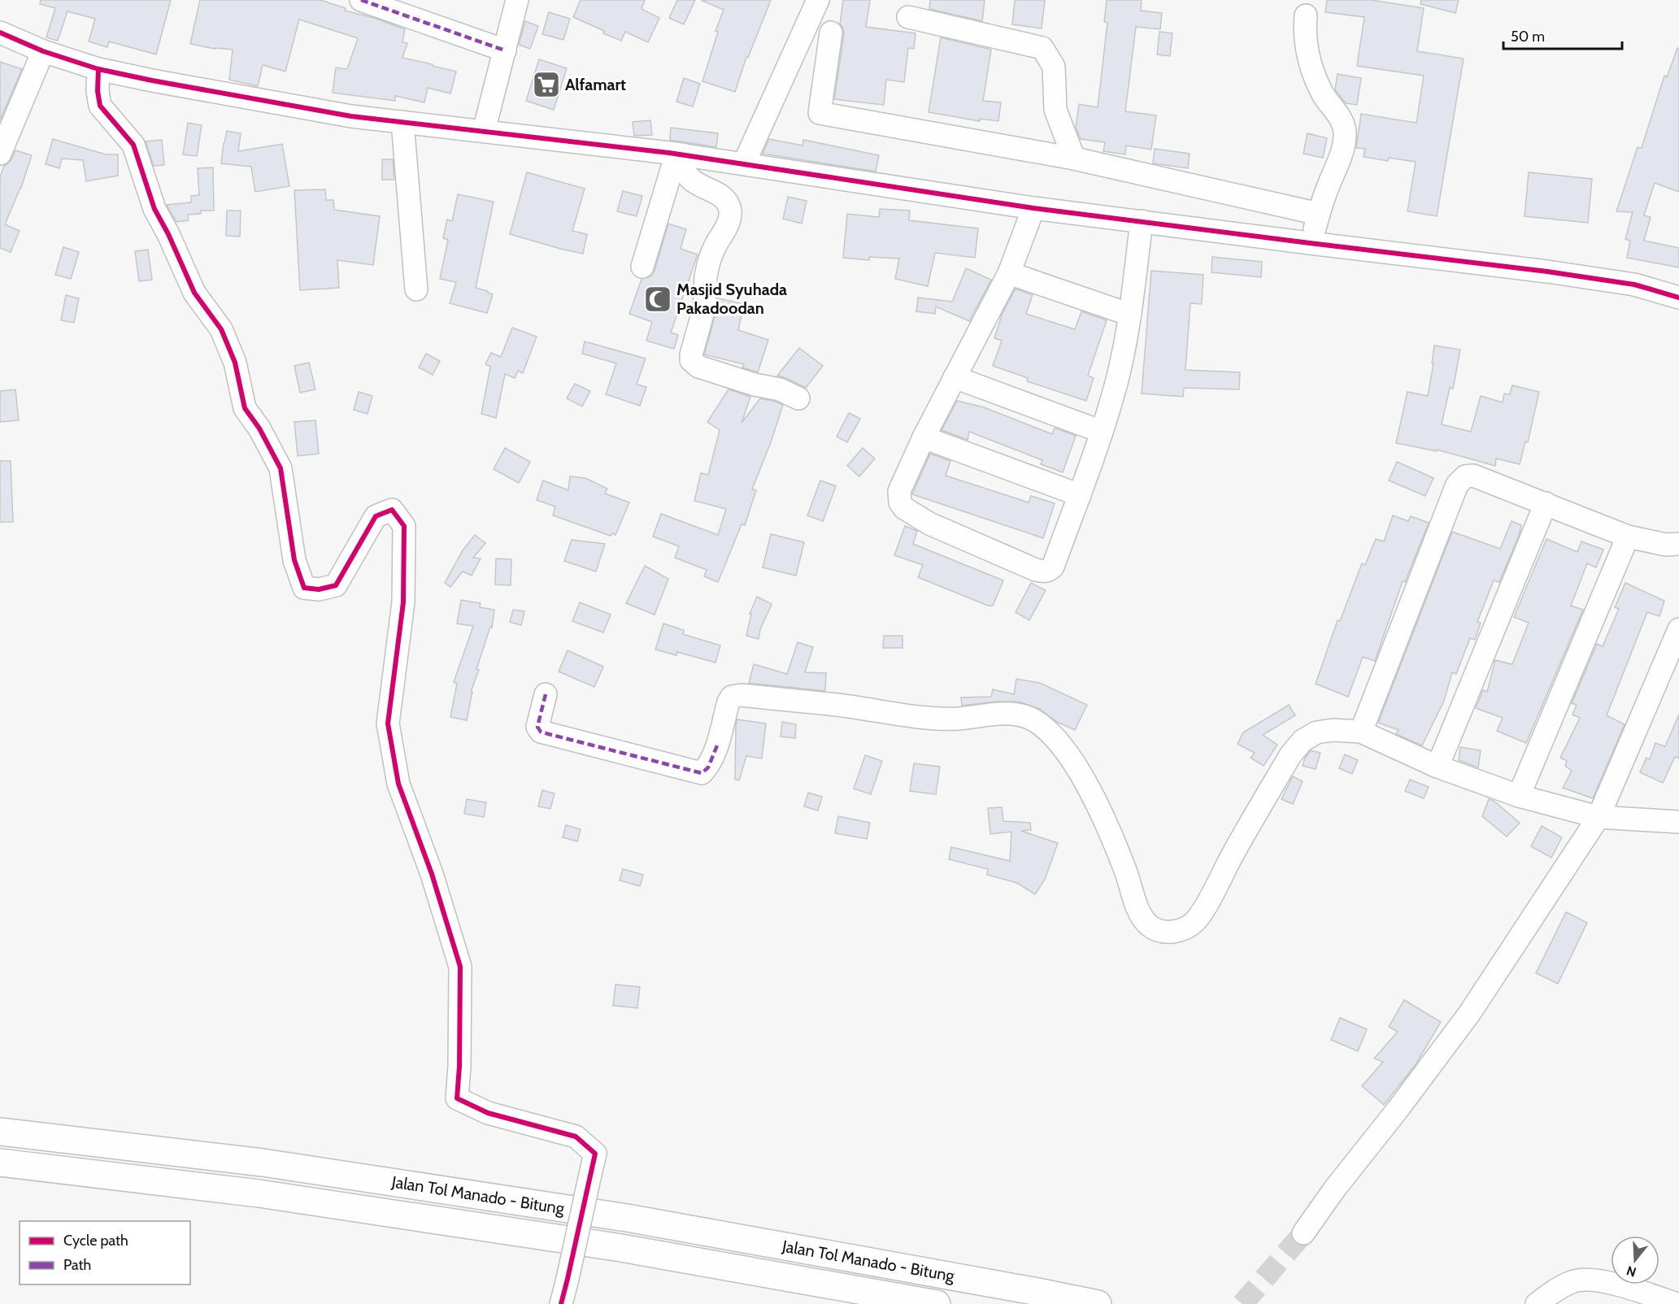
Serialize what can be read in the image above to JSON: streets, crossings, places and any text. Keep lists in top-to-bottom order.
{
  "streets": {
    "highway": ["Jalan Tol Manado - Bitung"]
  },
  "places": {
    "supermarket": ["Alfamart"],
    "mosque": ["Masjid Syuhada Pakadoodan"]
  },
  "legend": ["Cycle path", "Path"],
  "scale_bar": "50 m",
  "north": "bottom"
}
